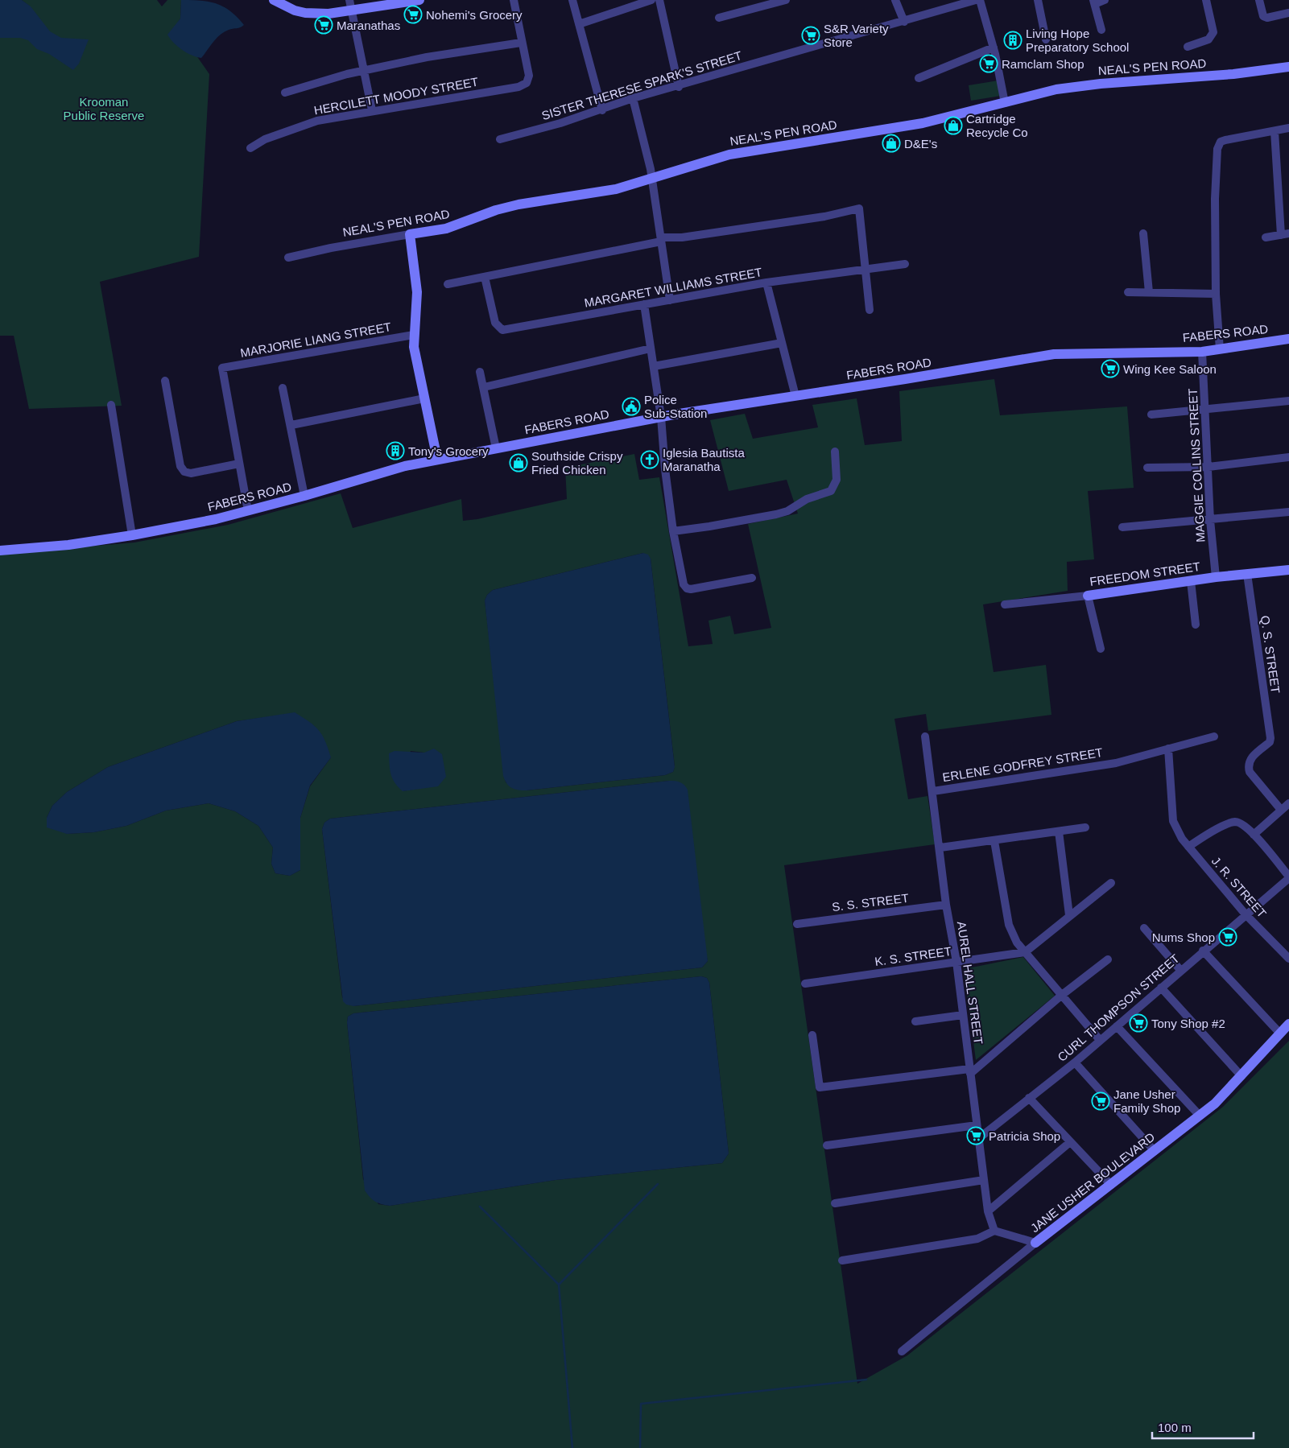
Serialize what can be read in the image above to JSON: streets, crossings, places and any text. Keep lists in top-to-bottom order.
{
  "streets": {
    "street": [
      "NEAL'S PEN ROAD",
      "SISTER THERESE SPARK'S STREET",
      "HERCILETT MOODY STREET",
      "MARGARET WILLIAMS STREET",
      "FABERS ROAD",
      "MARJORIE LIANG STREET",
      "MAGGIE COLLINS STREET",
      "FREEDOM STREET",
      "Q. S. STREET",
      "ERLENE GODFREY STREET",
      "J. R. STREET",
      "S. S. STREET",
      "K. S. STREET",
      "AUREL HALL STREET",
      "CURL THOMPSON STREET",
      "JANE USHER BOULEVARD"
    ]
  },
  "crossings": [
    ["FABERS ROAD", "MAGGIE COLLINS STREET"],
    ["MAGGIE COLLINS STREET", "FREEDOM STREET"],
    ["FREEDOM STREET", "Q. S. STREET"],
    ["ERLENE GODFREY STREET", "J. R. STREET"],
    ["ERLENE GODFREY STREET", "AUREL HALL STREET"],
    ["J. R. STREET", "CURL THOMPSON STREET"],
    ["S. S. STREET", "AUREL HALL STREET"],
    ["K. S. STREET", "AUREL HALL STREET"],
    ["AUREL HALL STREET", "CURL THOMPSON STREET"]
  ],
  "parks": ["Krooman Public Reserve"],
  "places": {
    "supermarket": [
      "Nohemi's Grocery",
      "Maranathas",
      "S&R Variety Store",
      "Ramclam Shop",
      "Wing Kee Saloon",
      "Nums Shop",
      "Tony Shop #2",
      "Jane Usher Family Shop",
      "Patricia Shop"
    ],
    "building": ["Living Hope Preparatory School", "Tony's Grocery"],
    "shop": ["Cartridge Recycle Co", "D&E's", "Southside Crispy Fried Chicken"],
    "public building": ["Police Sub-Station"],
    "church": ["Iglesia Bautista Maranatha"]
  },
  "scale_bar": "100 m"
}
